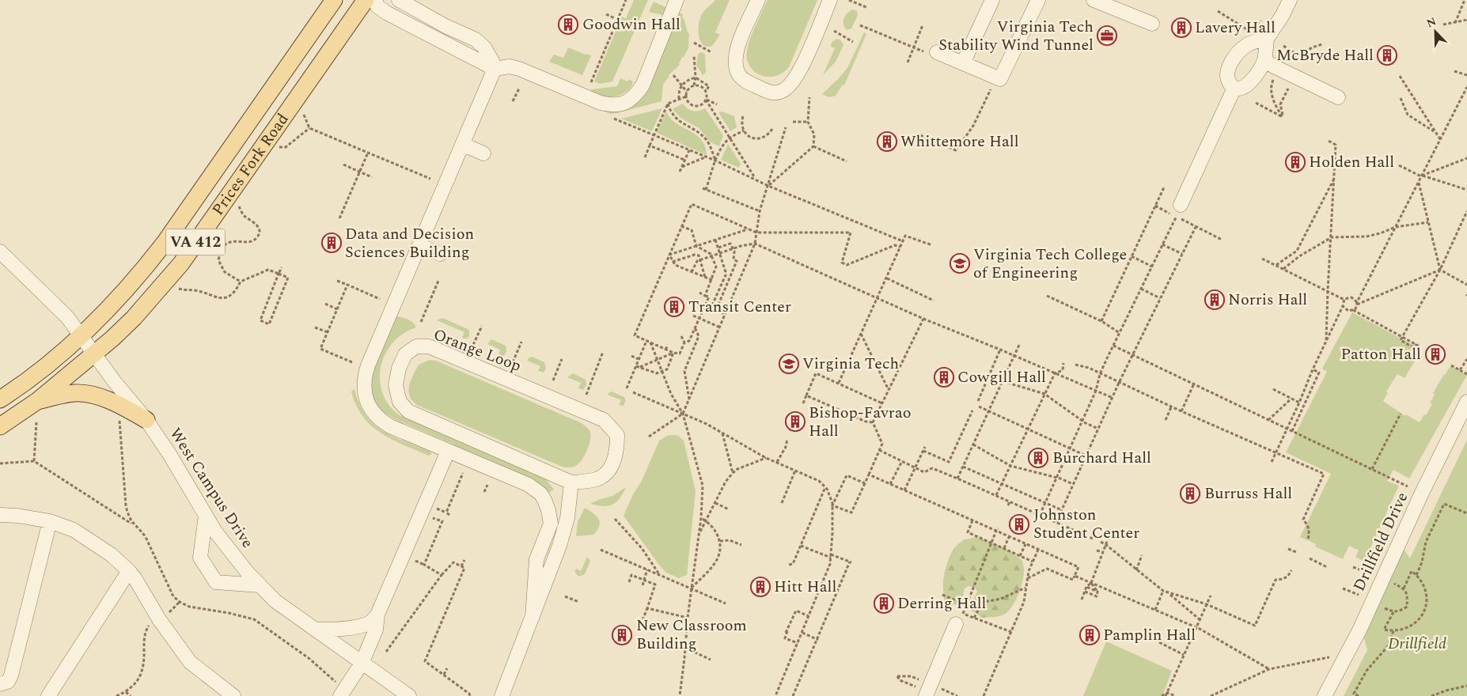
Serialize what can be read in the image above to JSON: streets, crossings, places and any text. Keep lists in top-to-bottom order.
{
  "streets": {
    "main road": ["Prices Fork Road", "VA 412"],
    "street": ["Orange Loop", "West Campus Drive", "Drillfield Drive"]
  },
  "crossings": [
    ["Prices Fork Road", "West Campus Drive"]
  ],
  "parks": ["Drillfield"],
  "places": {
    "building": [
      "Goodwin Hall",
      "Lavery Hall",
      "McBryde Hall",
      "Whittemore Hall",
      "Holden Hall",
      "Data and Decision Sciences Building",
      "Norris Hall",
      "Transit Center",
      "Patton Hall",
      "Cowgill Hall",
      "Bishop-Favrao Hall",
      "Burchard Hall",
      "Burruss Hall",
      "Johnston Student Center",
      "Hitt Hall",
      "Derring Hall",
      "New Classroom Building",
      "Pamplin Hall"
    ],
    "office": ["Virginia Tech Stability Wind Tunnel"],
    "school or university": ["Virginia Tech College of Engineering", "Virginia Tech"]
  },
  "north": "top left"
}
